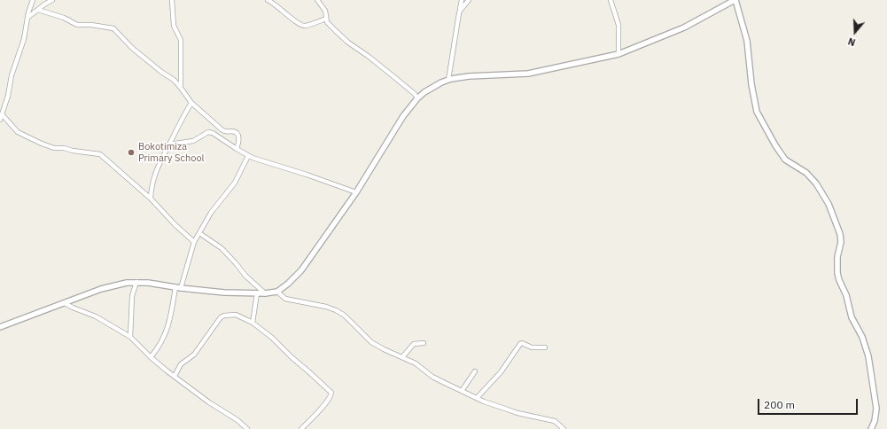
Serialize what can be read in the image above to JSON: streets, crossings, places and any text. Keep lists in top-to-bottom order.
{
  "places": ["Bokotimiza Primary School"],
  "scale_bar": "200 m",
  "north": "bottom"
}
